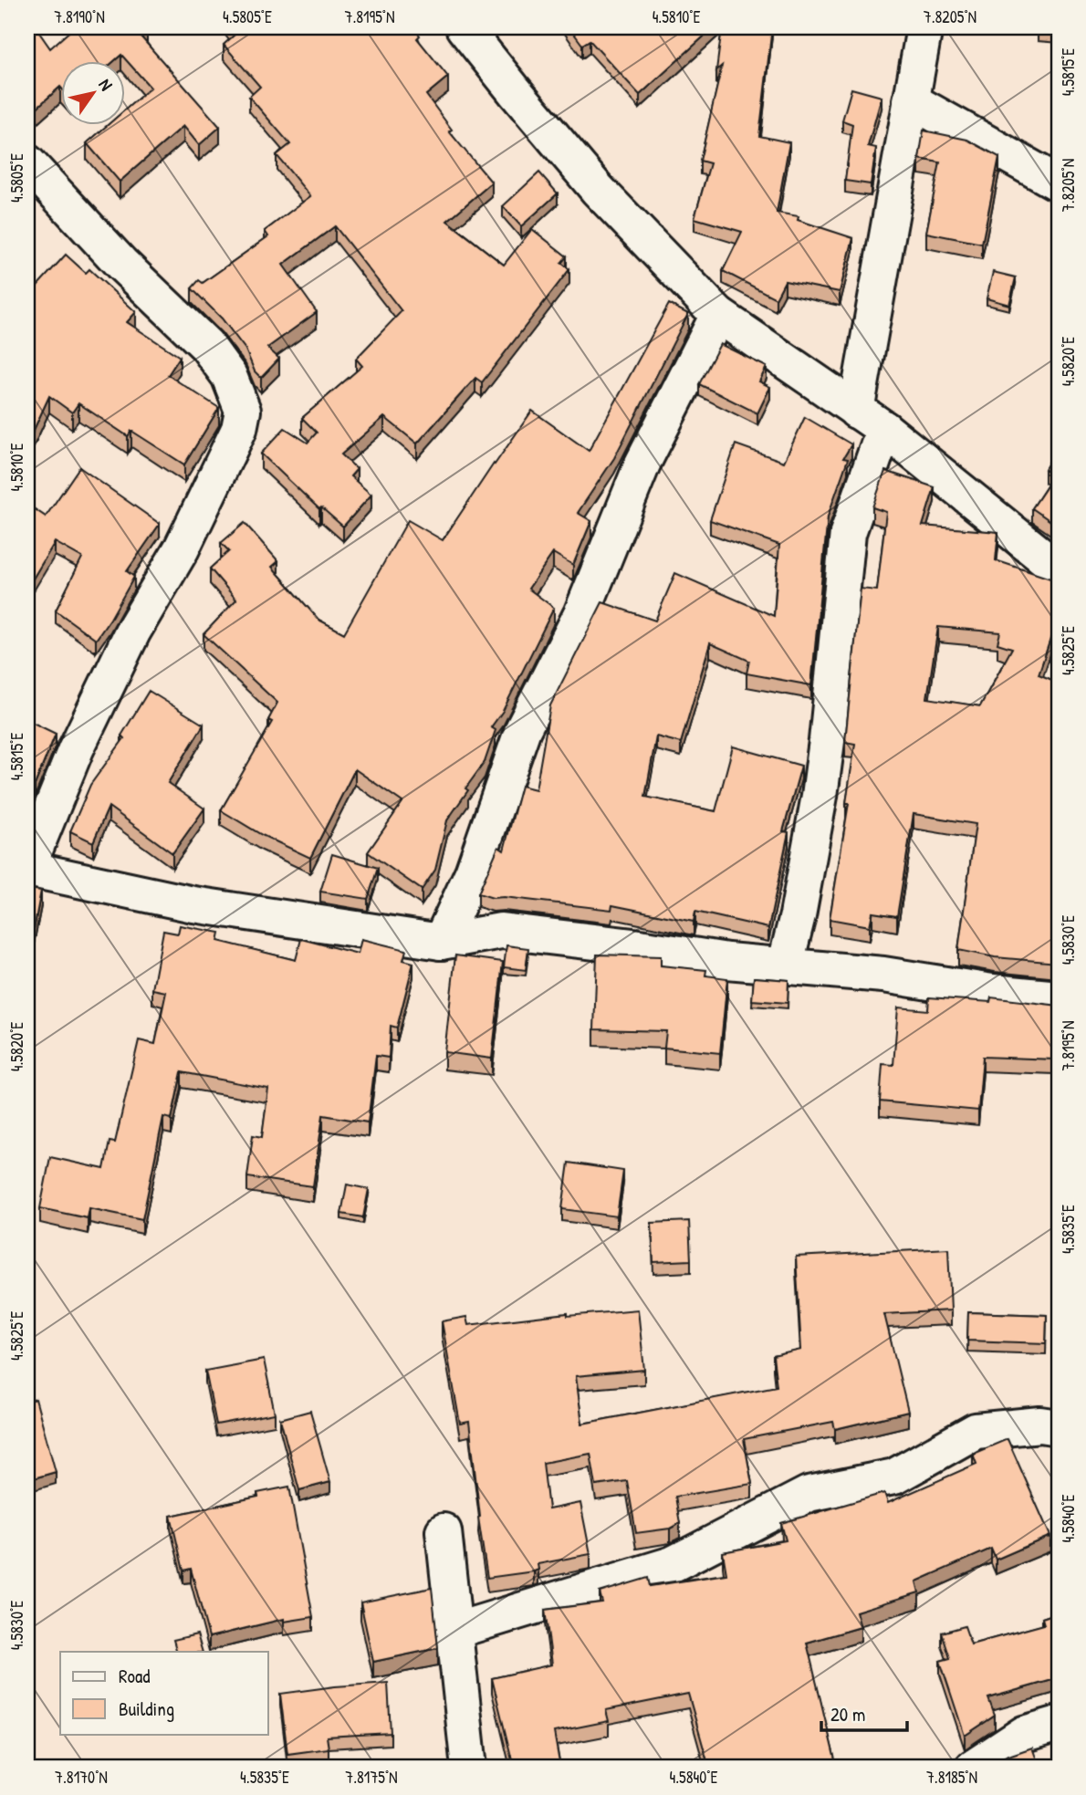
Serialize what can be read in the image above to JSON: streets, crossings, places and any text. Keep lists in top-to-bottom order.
{
  "legend": ["Road", "Building"],
  "scale_bar": "20 m",
  "north": "top right",
  "coordinates": [
    "7.8190°N",
    "4.5805°E",
    "7.8195°N",
    "4.5810°E",
    "7.8205°N",
    "4.5815°E",
    "4.5820°E",
    "4.5825°E",
    "4.5830°E",
    "4.5835°E",
    "4.5840°E",
    "7.8170°N",
    "7.8175°N",
    "7.8185°N"
  ]
}
